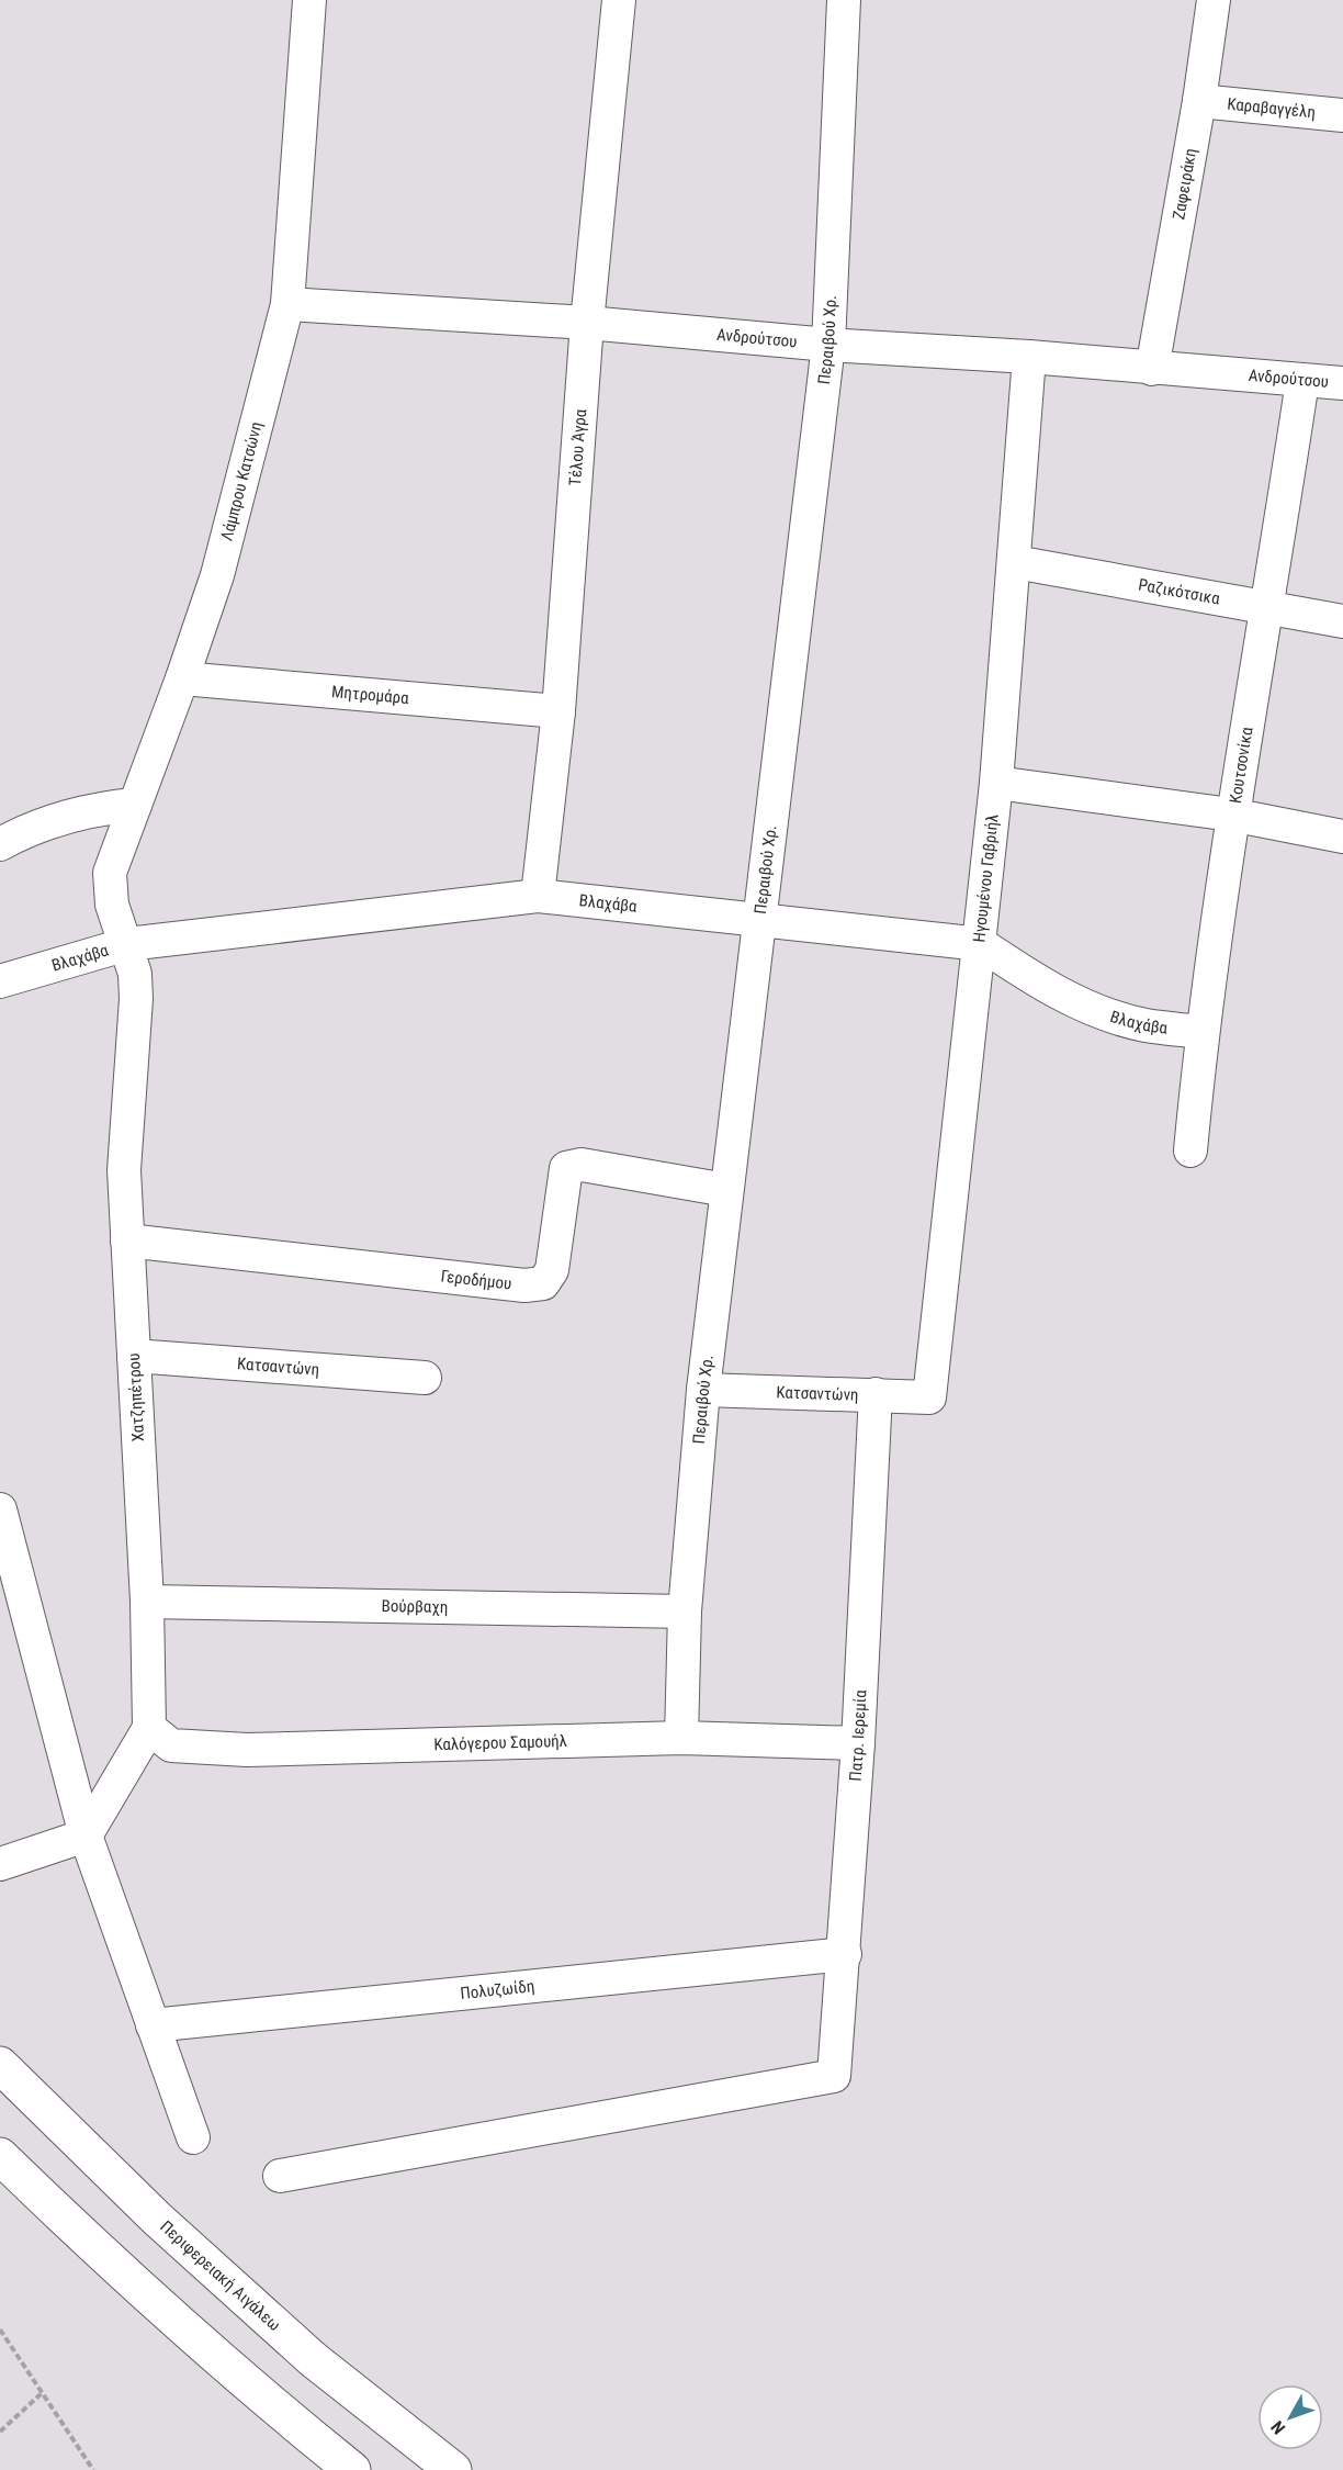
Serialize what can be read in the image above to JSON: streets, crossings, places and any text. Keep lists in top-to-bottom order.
{
  "streets": {
    "main road": ["Περιφερειακή Αιγάλεω"],
    "street": [
      "Καραβαγγέλη",
      "Ζαφειράκη",
      "Ανδρούτσου",
      "Περαιβού Χρ.",
      "Τέλου Άγρα",
      "Λάμπρου Κατσώνη",
      "Ραζικότσικα",
      "Μητρομάρα",
      "Κουτσονίκα",
      "Ηγουμένου Γαβριήλ",
      "Βλαχάβα",
      "Γεροδήμου",
      "Κατσαντώνη",
      "Χατζηπέτρου",
      "Βούρβαχη",
      "Πατρ. Ιερεμία",
      "Καλόγερου Σαμουήλ",
      "Πολυζωίδη"
    ]
  },
  "crossings": [
    ["Καραβαγγέλη", "Ζαφειράκη"],
    ["Ζαφειράκη", "Ανδρούτσου"],
    ["Ανδρούτσου", "Περαιβού Χρ."],
    ["Ανδρούτσου", "Τέλου Άγρα"],
    ["Ανδρούτσου", "Λάμπρου Κατσώνη"],
    ["Ανδρούτσου", "Κουτσονίκα"],
    ["Ανδρούτσου", "Ηγουμένου Γαβριήλ"],
    ["Περαιβού Χρ.", "Βλαχάβα"],
    ["Περαιβού Χρ.", "Γεροδήμου"],
    ["Περαιβού Χρ.", "Κατσαντώνη"],
    ["Περαιβού Χρ.", "Βούρβαχη"],
    ["Περαιβού Χρ.", "Καλόγερου Σαμουήλ"],
    ["Τέλου Άγρα", "Μητρομάρα"],
    ["Τέλου Άγρα", "Βλαχάβα"],
    ["Λάμπρου Κατσώνη", "Μητρομάρα"],
    ["Λάμπρου Κατσώνη", "Βλαχάβα"],
    ["Λάμπρου Κατσώνη", "Χατζηπέτρου"],
    ["Ραζικότσικα", "Κουτσονίκα"],
    ["Ραζικότσικα", "Ηγουμένου Γαβριήλ"],
    ["Κουτσονίκα", "Βλαχάβα"],
    ["Ηγουμένου Γαβριήλ", "Βλαχάβα"],
    ["Ηγουμένου Γαβριήλ", "Κατσαντώνη"],
    ["Βλαχάβα", "Χατζηπέτρου"],
    ["Γεροδήμου", "Χατζηπέτρου"],
    ["Κατσαντώνη", "Χατζηπέτρου"],
    ["Κατσαντώνη", "Πατρ. Ιερεμία"],
    ["Χατζηπέτρου", "Βούρβαχη"],
    ["Χατζηπέτρου", "Καλόγερου Σαμουήλ"],
    ["Πατρ. Ιερεμία", "Καλόγερου Σαμουήλ"],
    ["Πατρ. Ιερεμία", "Πολυζωίδη"]
  ],
  "north": "bottom left"
}
